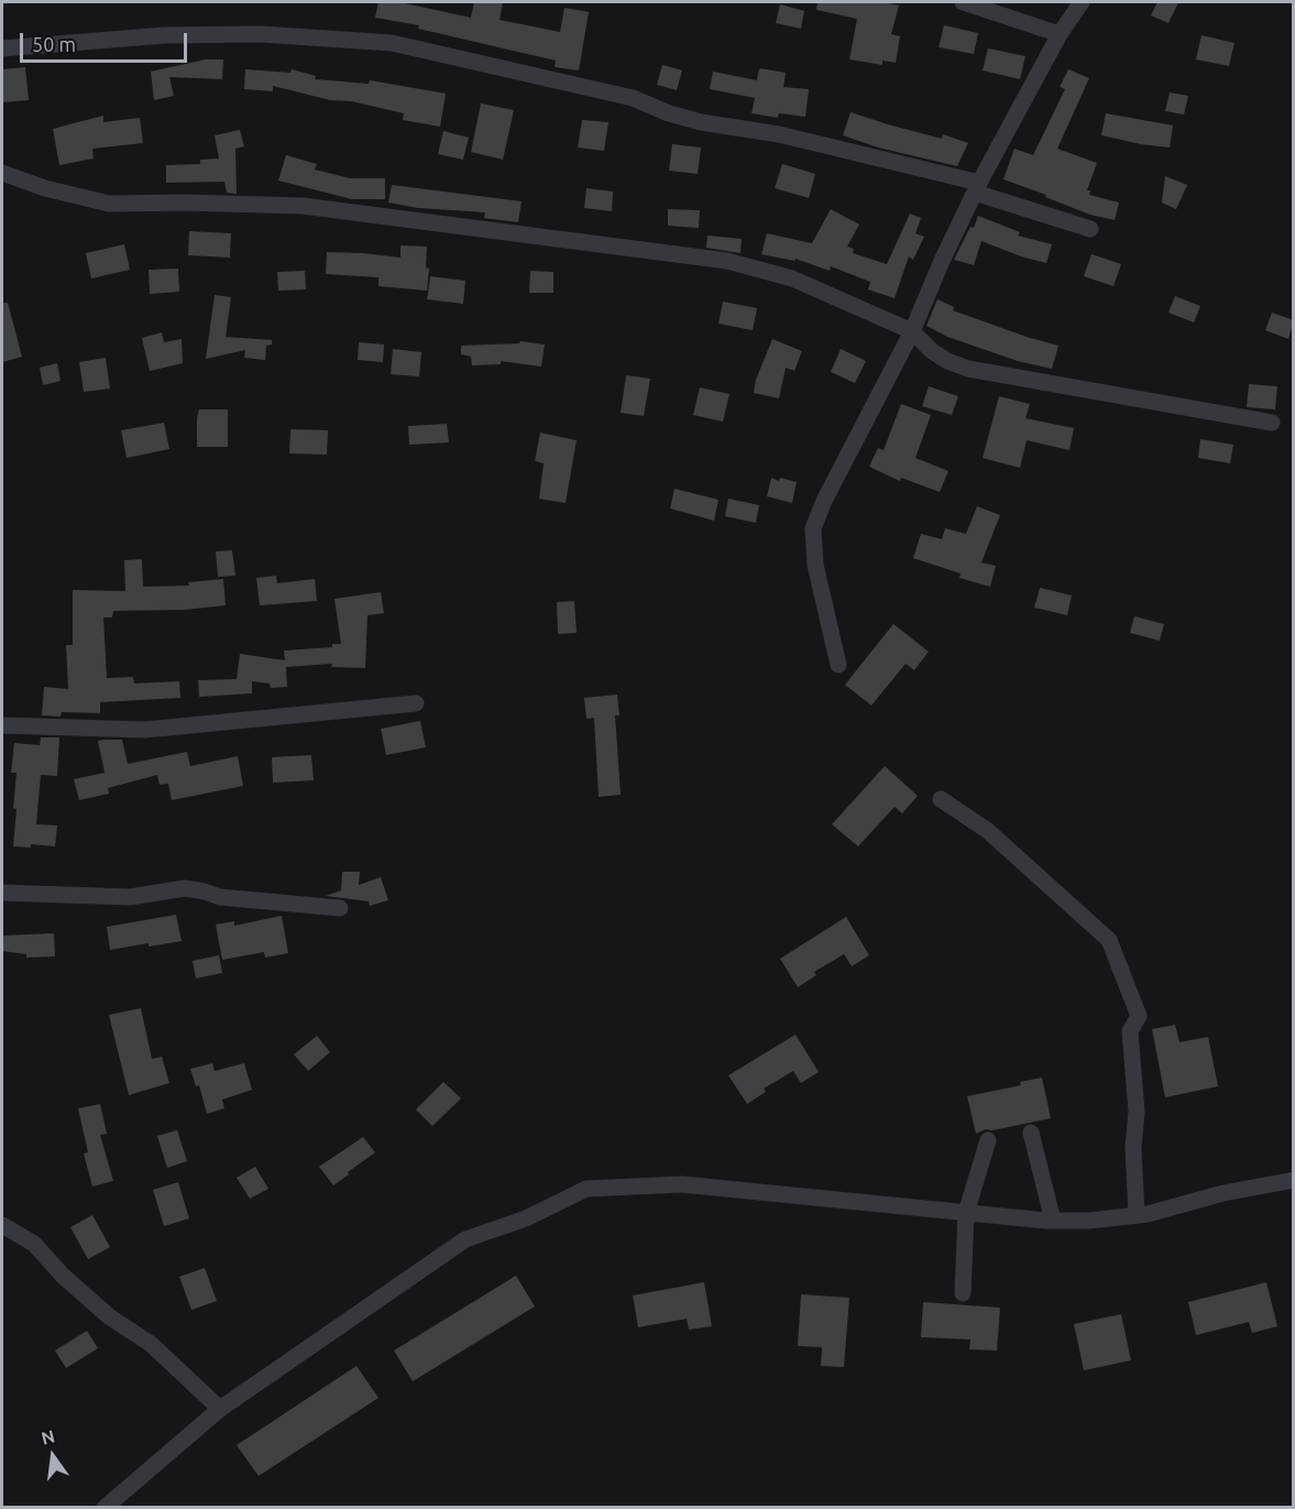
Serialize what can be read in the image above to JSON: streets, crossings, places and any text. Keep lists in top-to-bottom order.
{
  "scale_bar": "50 m",
  "north": "top"
}
